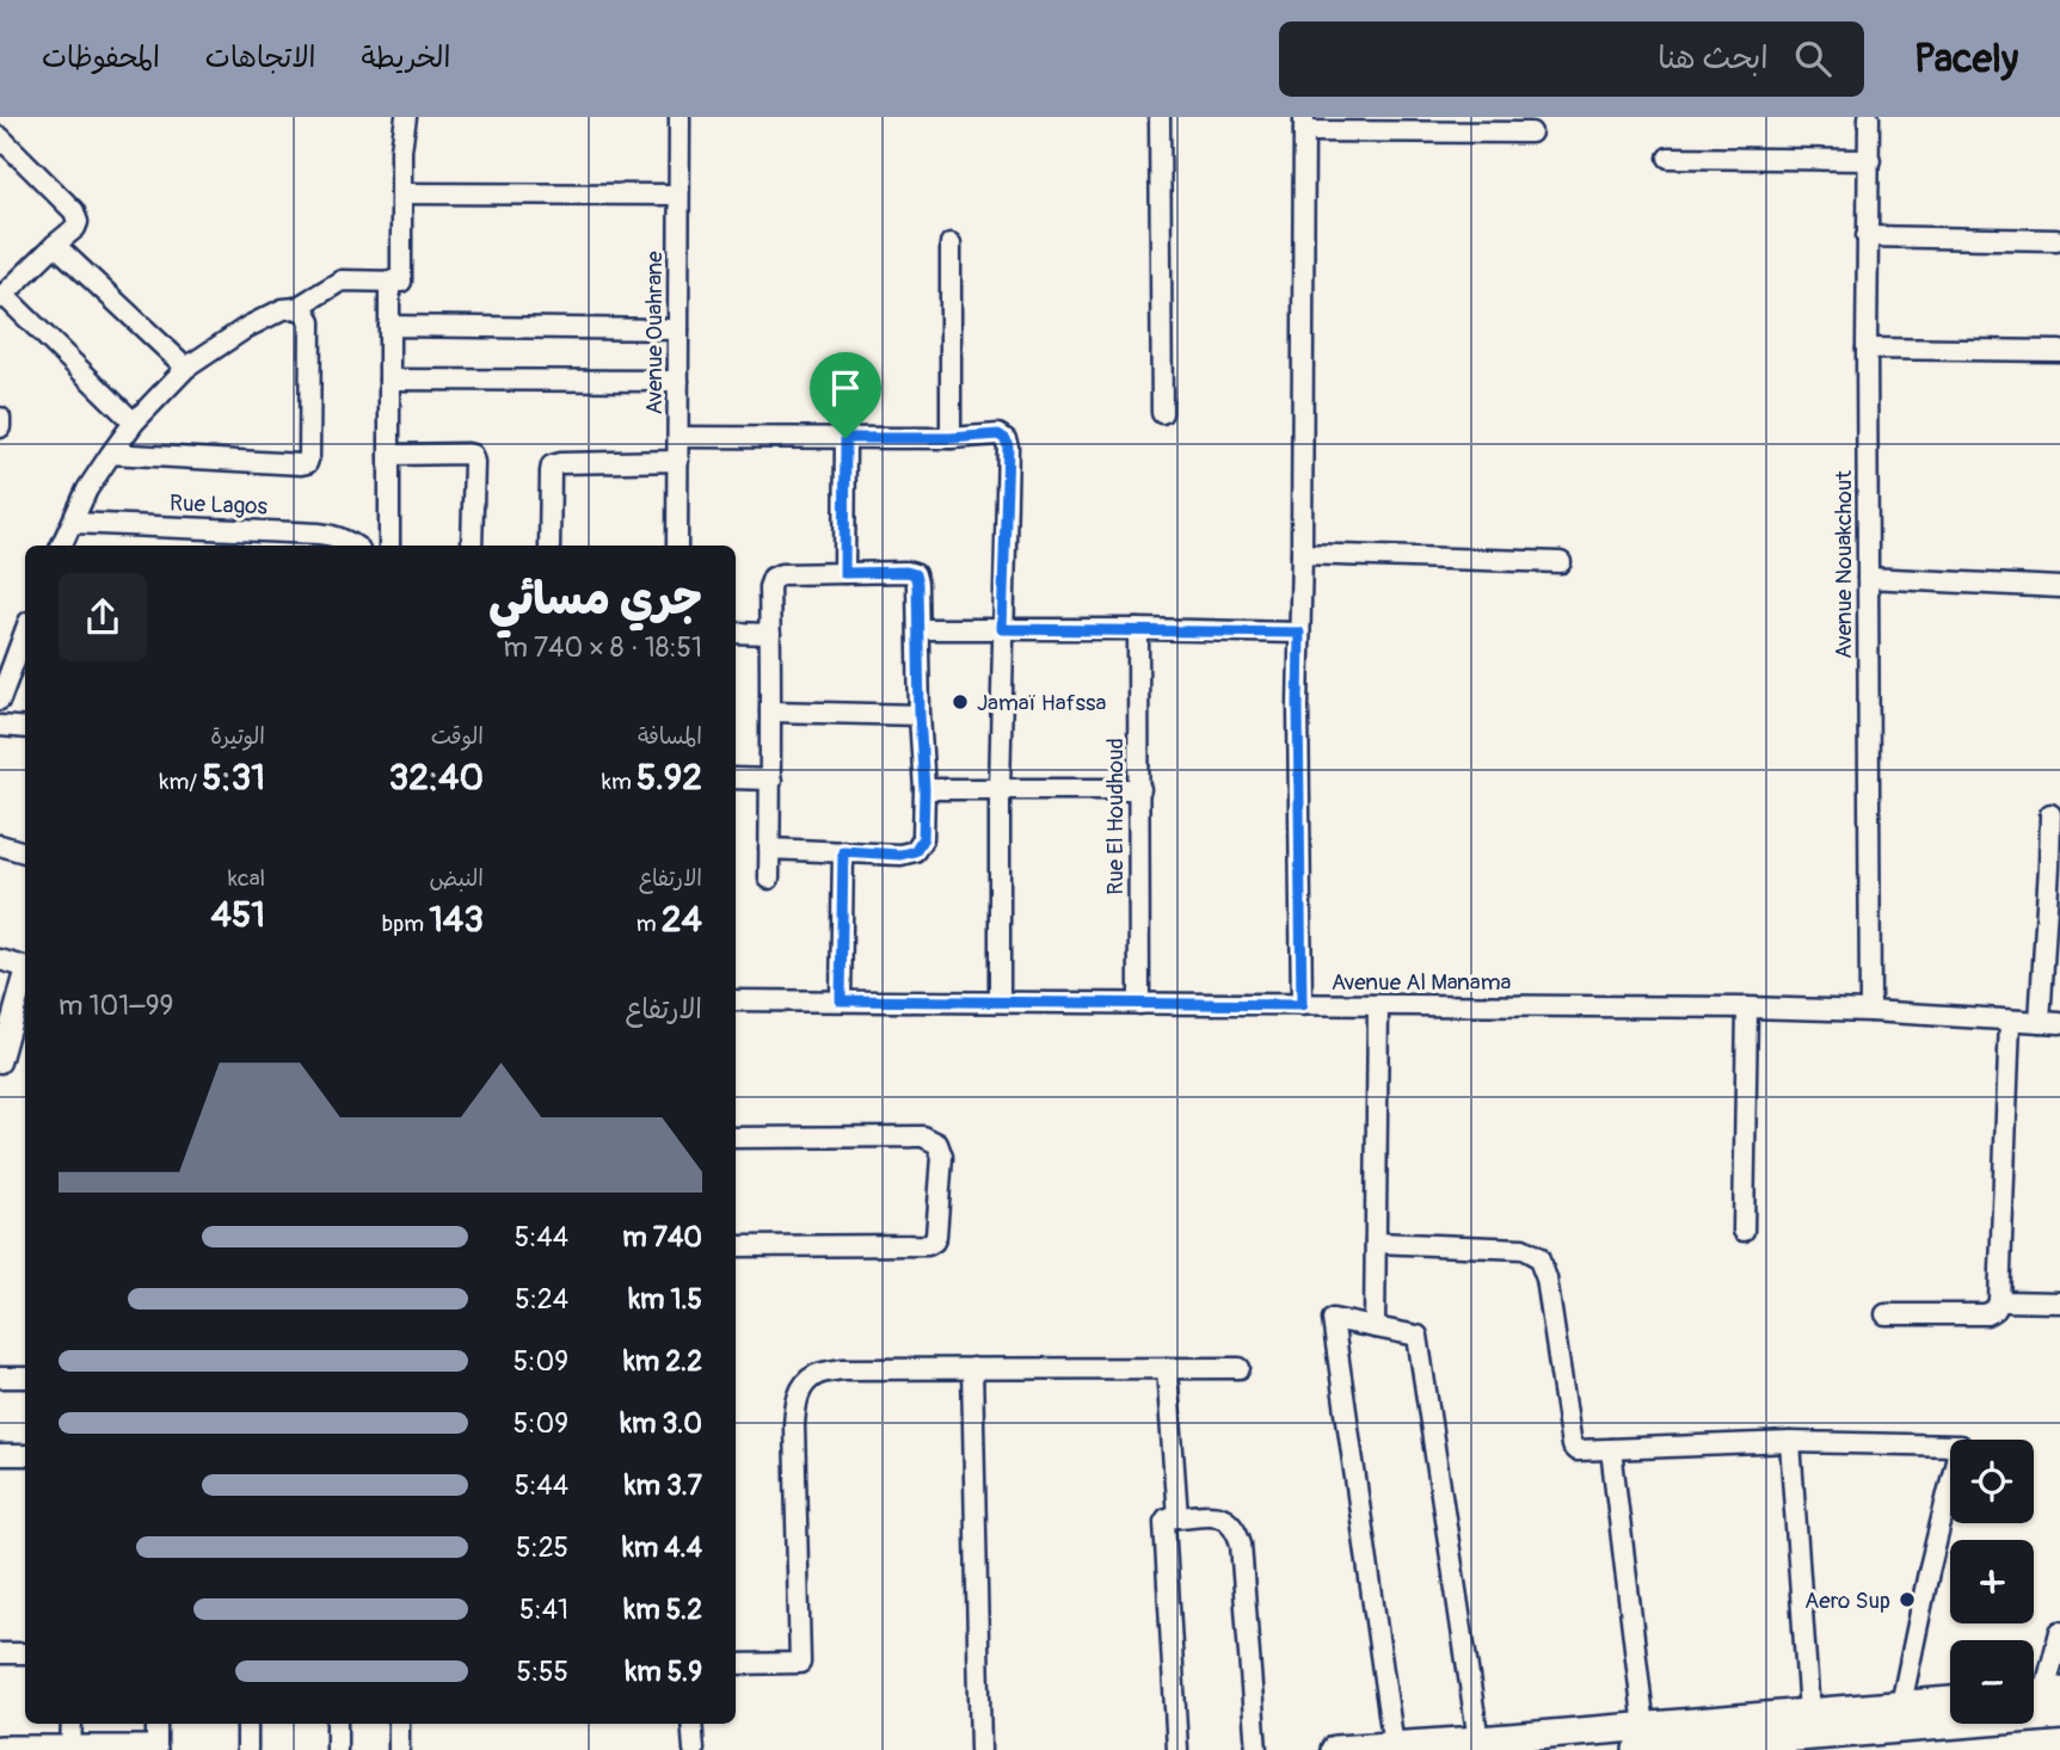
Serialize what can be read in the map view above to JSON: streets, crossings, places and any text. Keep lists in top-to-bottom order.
{
  "streets": {
    "street": [
      "Avenue Ouahrane",
      "Rue Lagos",
      "Avenue Nouakchout",
      "Rue El Houdhoud",
      "Avenue Al Manama"
    ]
  },
  "crossings": [
    ["Avenue Nouakchout", "Avenue Al Manama"],
    ["Rue El Houdhoud", "Avenue Al Manama"]
  ],
  "places": ["Jamaï Hafssa", "Aero Sup"],
  "page": {
    "header": "Pacely",
    "search": "ابحث هنا",
    "nav": ["الخريطة", "الاتجاهات", "المحفوظات"],
    "heading": ["جري مسائي", "18:51 · 8 × 740 m"],
    "stats": [
      ["المسافة", "5.92 km"],
      ["الوقت", "32:40"],
      ["الوتيرة", "5:31 /km"],
      ["الارتفاع", "24 m"],
      ["النبض", "143 bpm"],
      ["kcal", "451"]
    ],
    "chart": ["الارتفاع", "99–101 m"],
    "list": [
      {
        "name": "740 m",
        "note": "5:44"
      },
      {
        "name": "1.5 km",
        "note": "5:24"
      },
      {
        "name": "2.2 km",
        "note": "5:09"
      },
      {
        "name": "3.0 km",
        "note": "5:09"
      },
      {
        "name": "3.7 km",
        "note": "5:44"
      },
      {
        "name": "4.4 km",
        "note": "5:25"
      },
      {
        "name": "5.2 km",
        "note": "5:41"
      },
      {
        "name": "5.9 km",
        "note": "5:55"
      }
    ],
    "map_buttons": ["+", "−"]
  }
}
